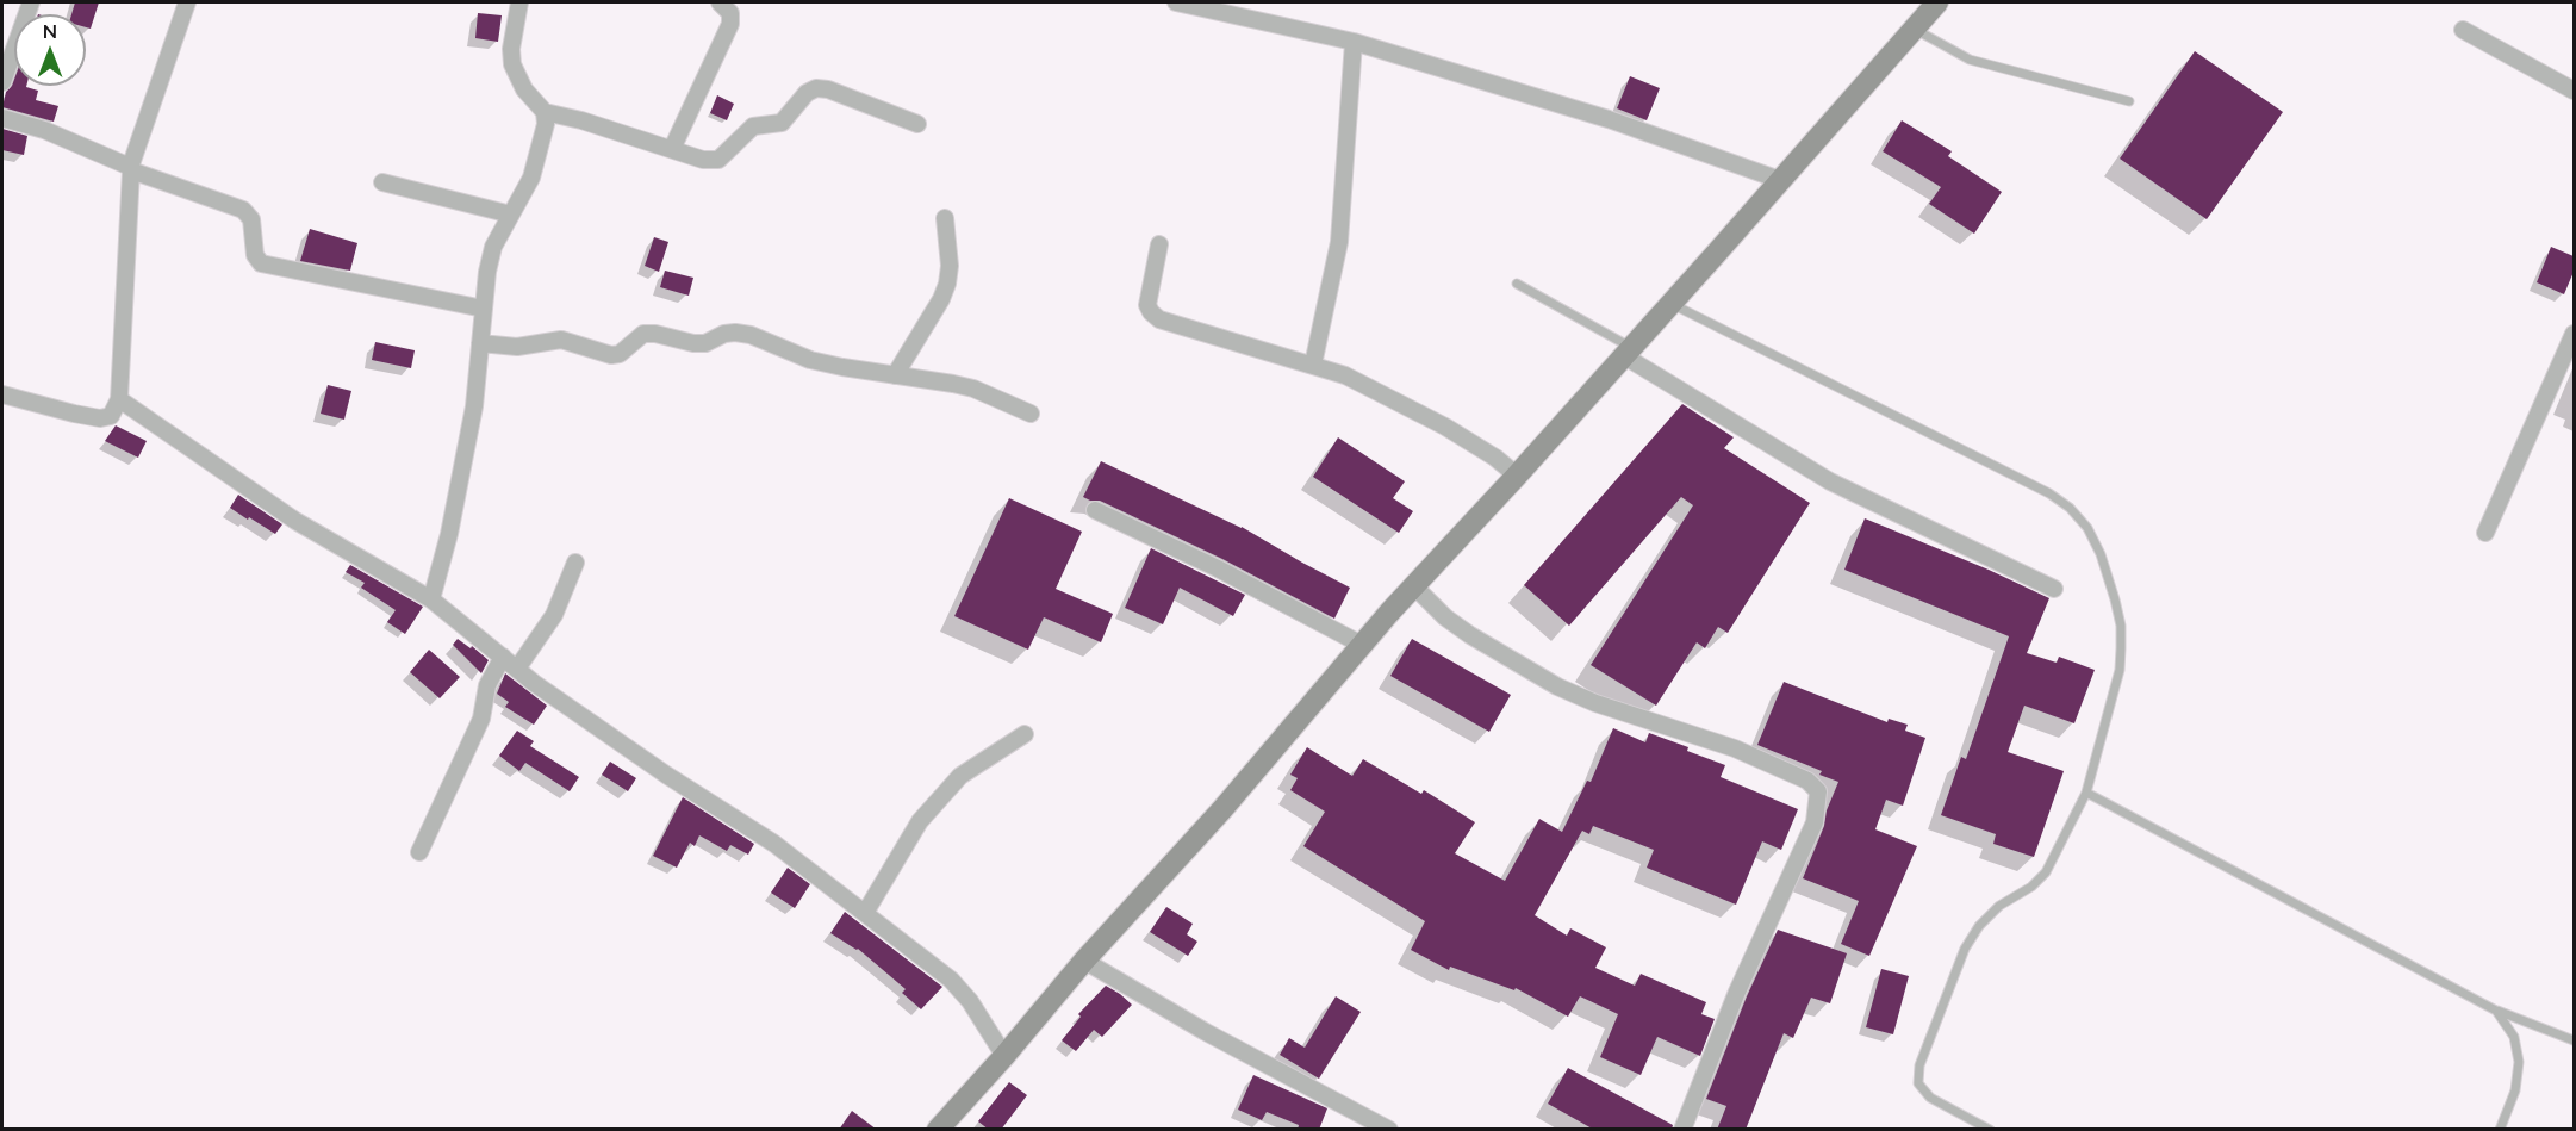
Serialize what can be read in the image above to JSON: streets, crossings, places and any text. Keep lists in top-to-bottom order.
{
  "north": "top"
}
